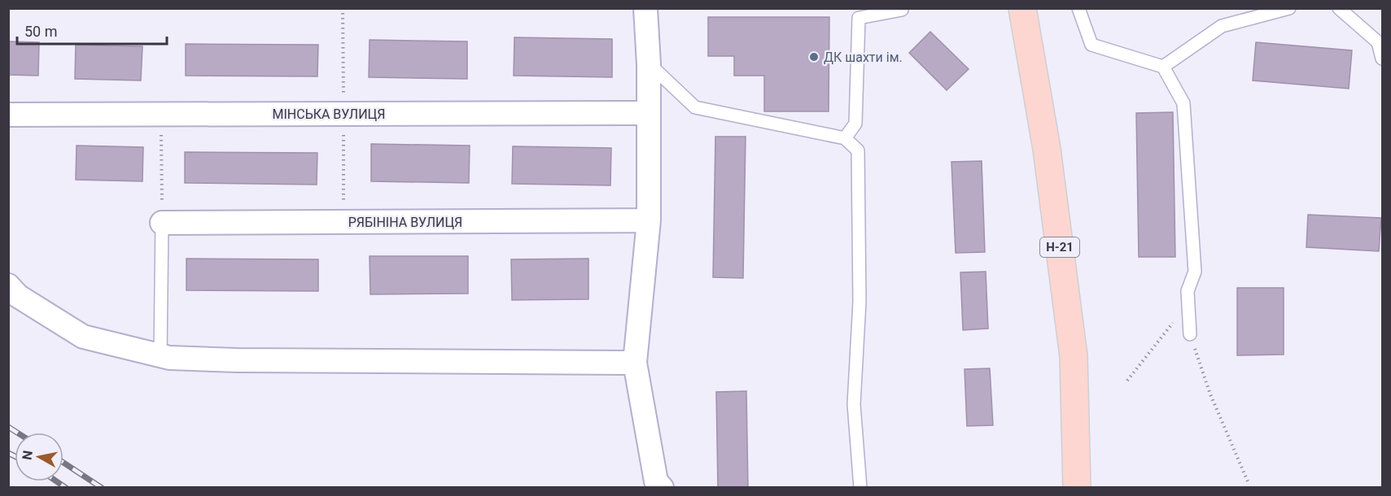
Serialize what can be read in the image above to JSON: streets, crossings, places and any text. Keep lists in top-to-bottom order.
{
  "streets": {
    "main road": ["Н-21"],
    "street": ["МІНСЬКА ВУЛИЦЯ", "РЯБІНІНА ВУЛИЦЯ"]
  },
  "places": ["ДК шахти ім."],
  "scale_bar": "50 m",
  "north": "left"
}
